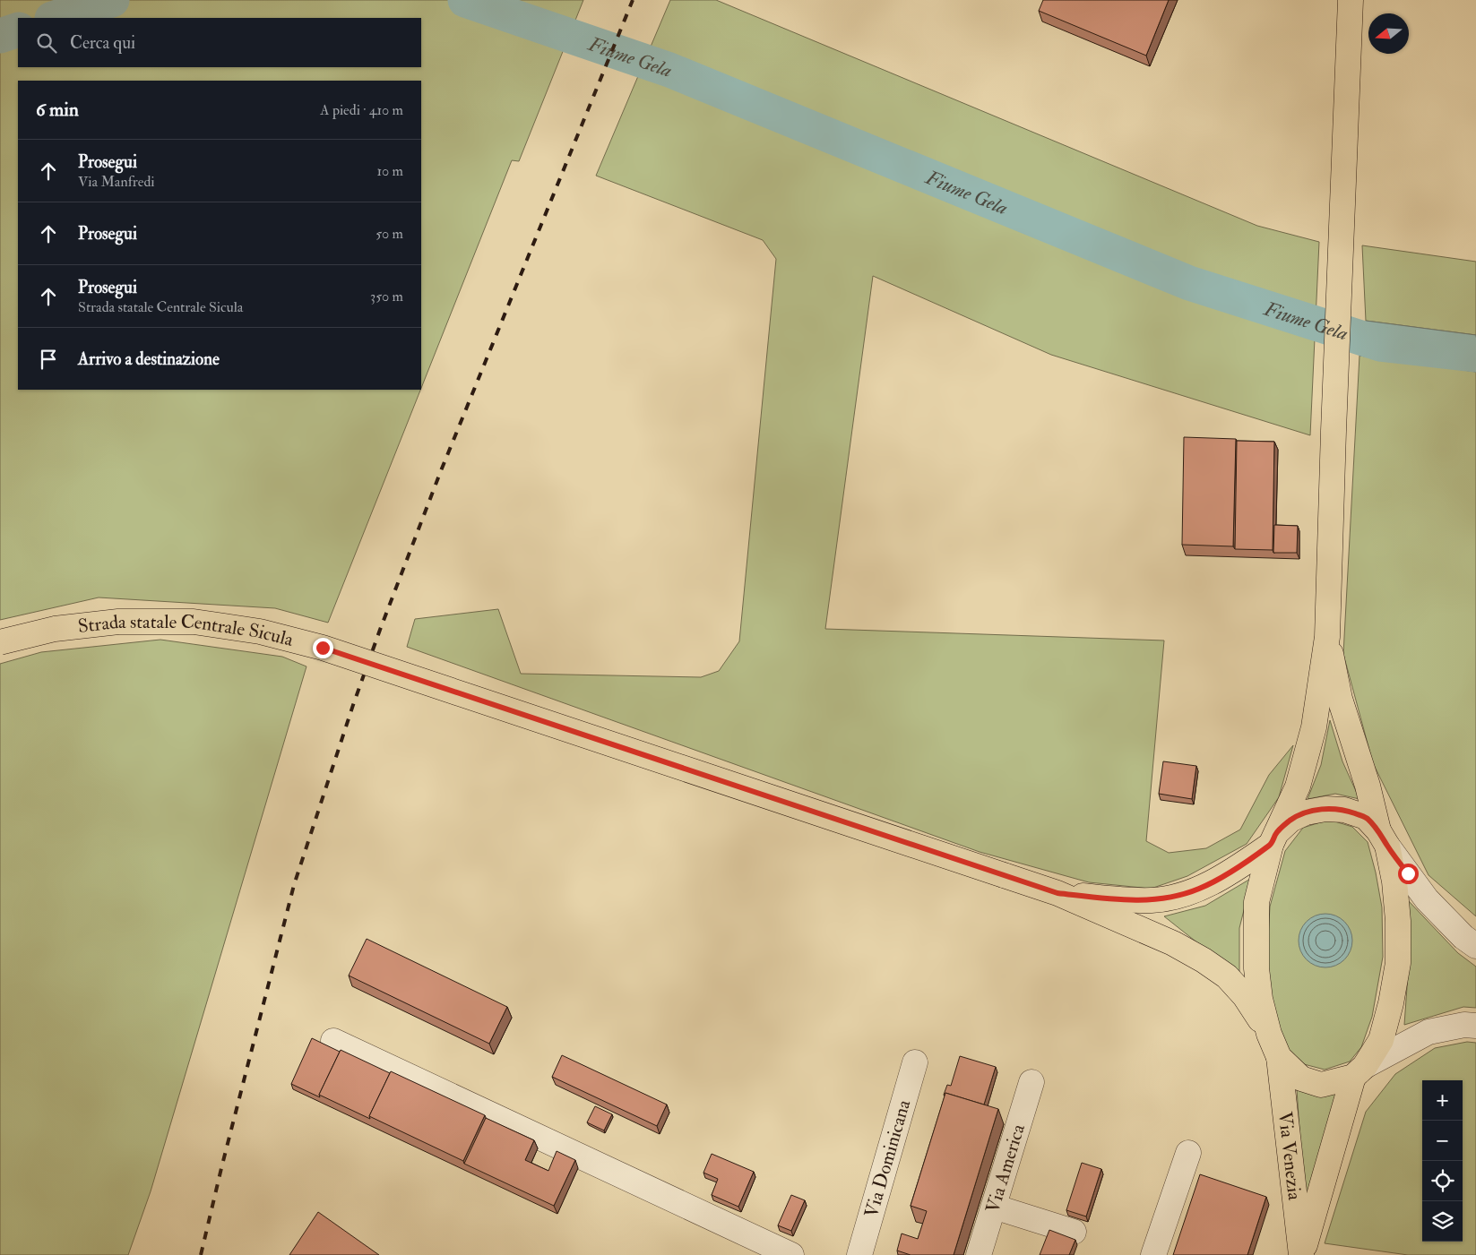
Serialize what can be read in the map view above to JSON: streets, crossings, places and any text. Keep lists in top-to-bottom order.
{
  "streets": {
    "main road": ["Strada statale Centrale Sicula", "Via Venezia"],
    "street": ["Via Dominicana", "Via America"]
  },
  "crossings": [
    ["Strada statale Centrale Sicula", "Via Venezia"]
  ],
  "water": ["Fiume Gela"],
  "north": "left",
  "page": {
    "search": "Cerca qui",
    "heading": ["6 min", "A piedi · 410 m"],
    "list": [
      ["Prosegui", "Via Manfredi", "10 m"],
      ["Prosegui", "50 m"],
      ["Prosegui", "Strada statale Centrale Sicula", "350 m"],
      "Arrivo a destinazione"
    ],
    "map_buttons": ["+", "−"]
  }
}
